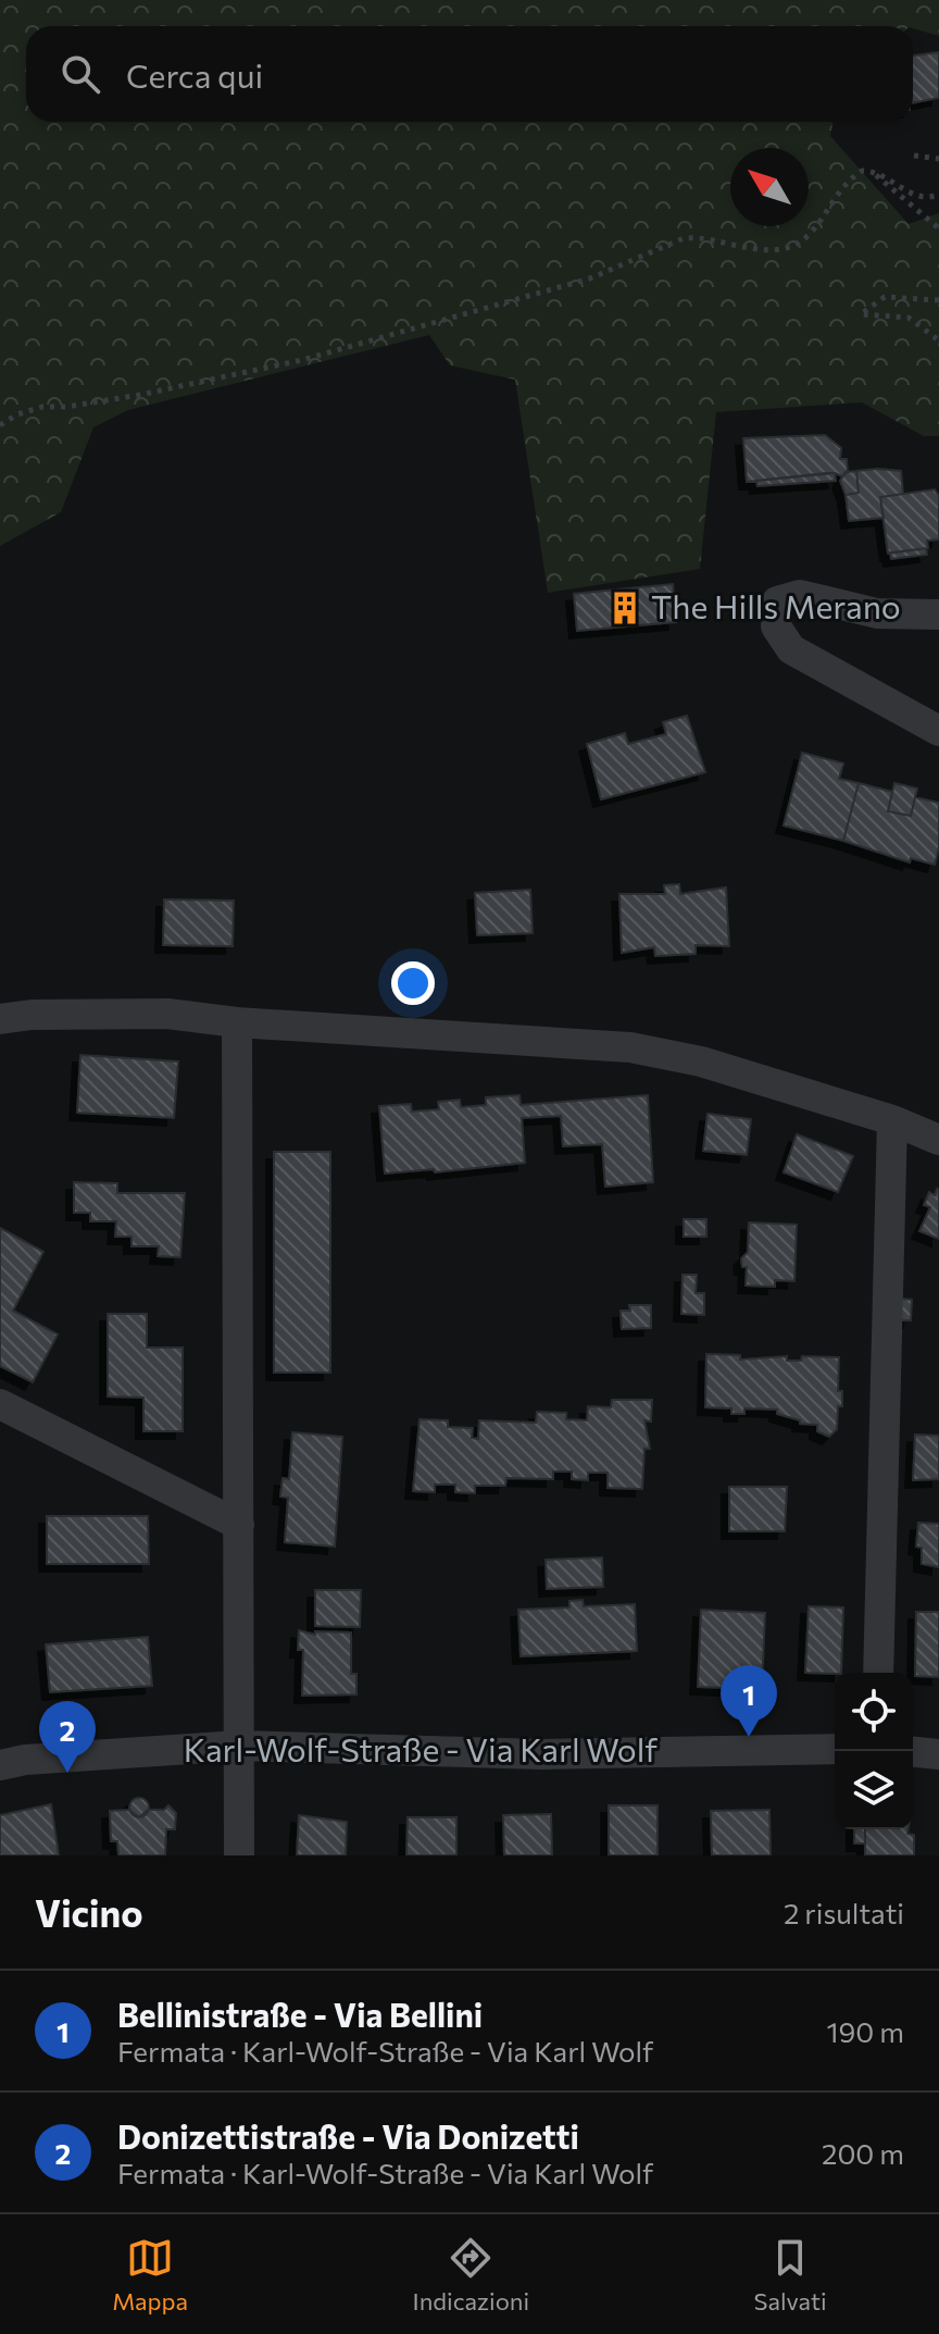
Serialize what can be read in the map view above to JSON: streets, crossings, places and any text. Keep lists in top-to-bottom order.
{
  "streets": {
    "street": ["Karl-Wolf-Straße - Via Karl Wolf"]
  },
  "places": {
    "building": ["The Hills Merano"]
  },
  "north": "top left",
  "page": {
    "search": "Cerca qui",
    "pins": ["1", "2"],
    "heading": ["Vicino", "2 risultati"],
    "list": [
      {
        "mark": "1",
        "name": "Bellinistraße - Via Bellini",
        "note": "Fermata · Karl-Wolf-Straße - Via Karl Wolf",
        "value": "190 m"
      },
      {
        "mark": "2",
        "name": "Donizettistraße - Via Donizetti",
        "note": "Fermata · Karl-Wolf-Straße - Via Karl Wolf",
        "value": "200 m"
      }
    ],
    "nav": ["Mappa", "Indicazioni", "Salvati"]
  }
}
